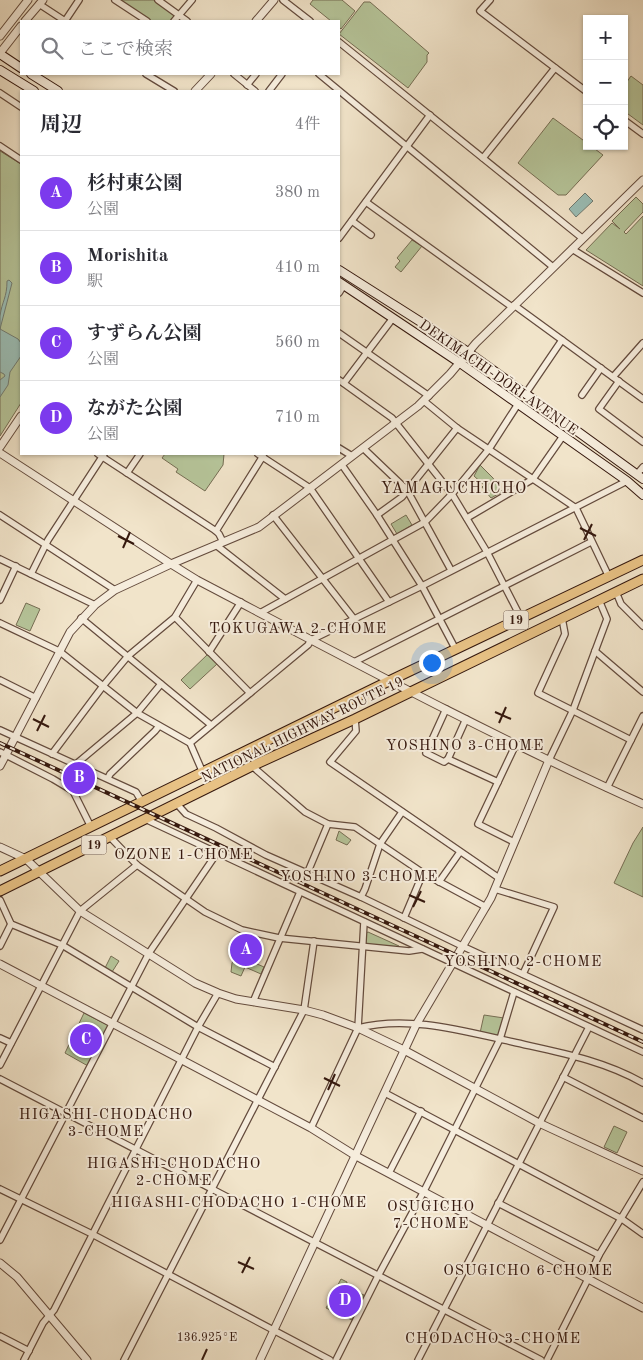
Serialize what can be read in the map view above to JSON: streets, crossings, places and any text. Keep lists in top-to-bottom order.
{
  "streets": {
    "highway": ["19", "NATIONAL HIGHWAY ROUTE 19"],
    "main road": ["DEKIMACHI-DŌRI AVENUE"]
  },
  "districts": [
    "YAMAGUCHICHO",
    "TOKUGAWA 2-CHOME",
    "YOSHINO 3-CHOME",
    "OZONE 1-CHOME",
    "YOSHINO 3-CHOME",
    "YOSHINO 2-CHOME",
    "HIGASHI-CHODACHO 3-CHOME",
    "HIGASHI-CHODACHO 2-CHOME",
    "HIGASHI-CHODACHO 1-CHOME",
    "OSUGICHO 7-CHOME",
    "OSUGICHO 6-CHOME",
    "CHODACHO 3-CHOME"
  ],
  "page": {
    "map_buttons": ["+", "−"],
    "search": "ここで検索",
    "heading": ["周辺", "4件"],
    "list": [
      {
        "mark": "A",
        "name": "杉村東公園",
        "note": "公園",
        "value": "380 m"
      },
      {
        "mark": "B",
        "name": "Morishita",
        "note": "駅",
        "value": "410 m"
      },
      {
        "mark": "C",
        "name": "すずらん公園",
        "note": "公園",
        "value": "560 m"
      },
      {
        "mark": "D",
        "name": "ながた公園",
        "note": "公園",
        "value": "710 m"
      }
    ],
    "pins": [
      "B",
      "A",
      "C",
      "D"
    ]
  },
  "coordinates": ["136.925°E"]
}
